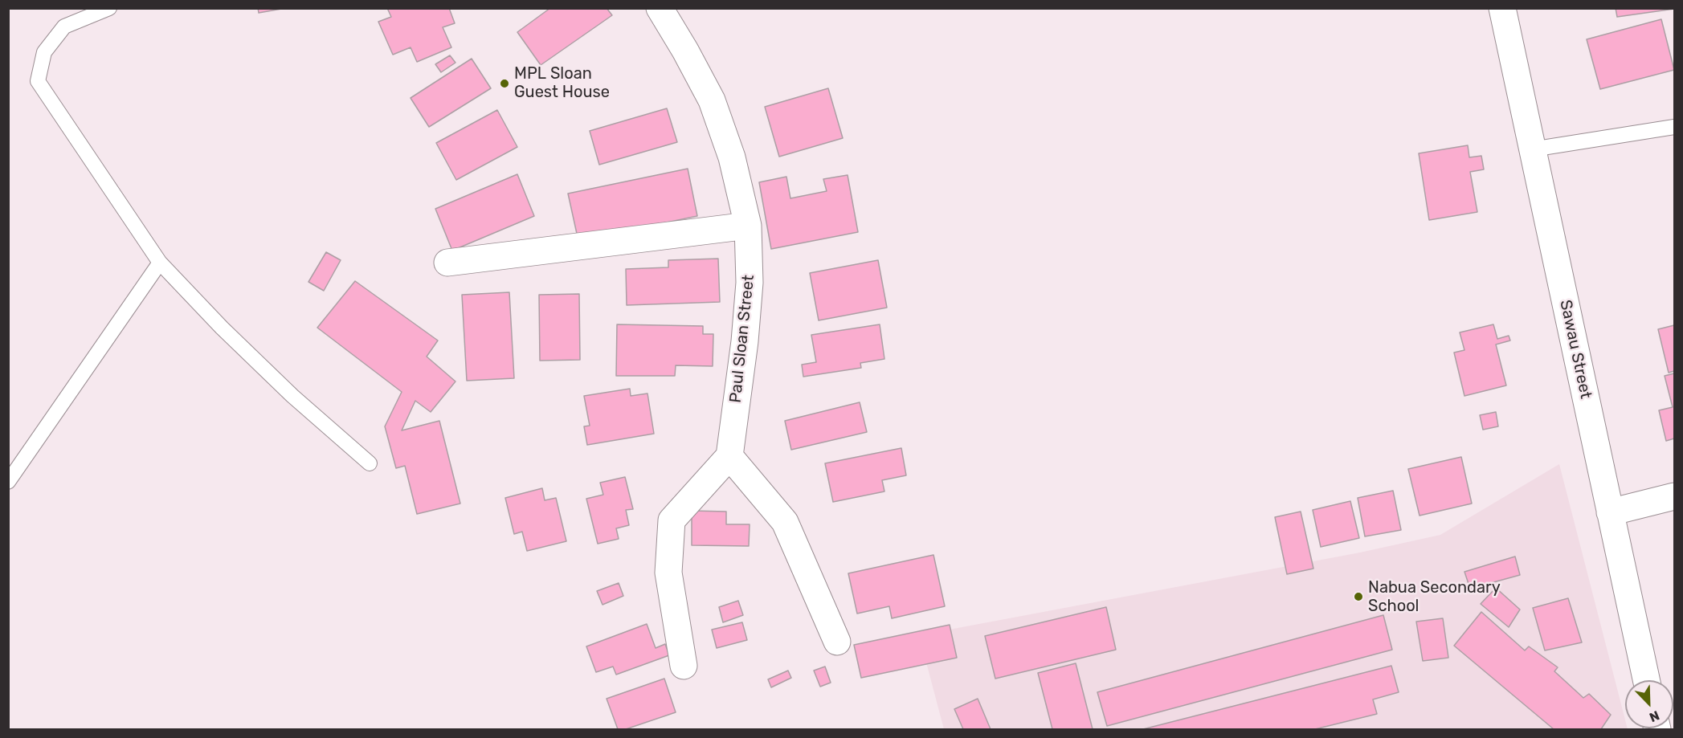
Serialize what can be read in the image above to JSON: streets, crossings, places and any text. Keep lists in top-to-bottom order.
{
  "streets": {
    "street": ["Paul Sloan Street", "Sawau Street"]
  },
  "places": ["MPL Sloan Guest House", "Nabua Secondary School"],
  "north": "bottom right"
}
